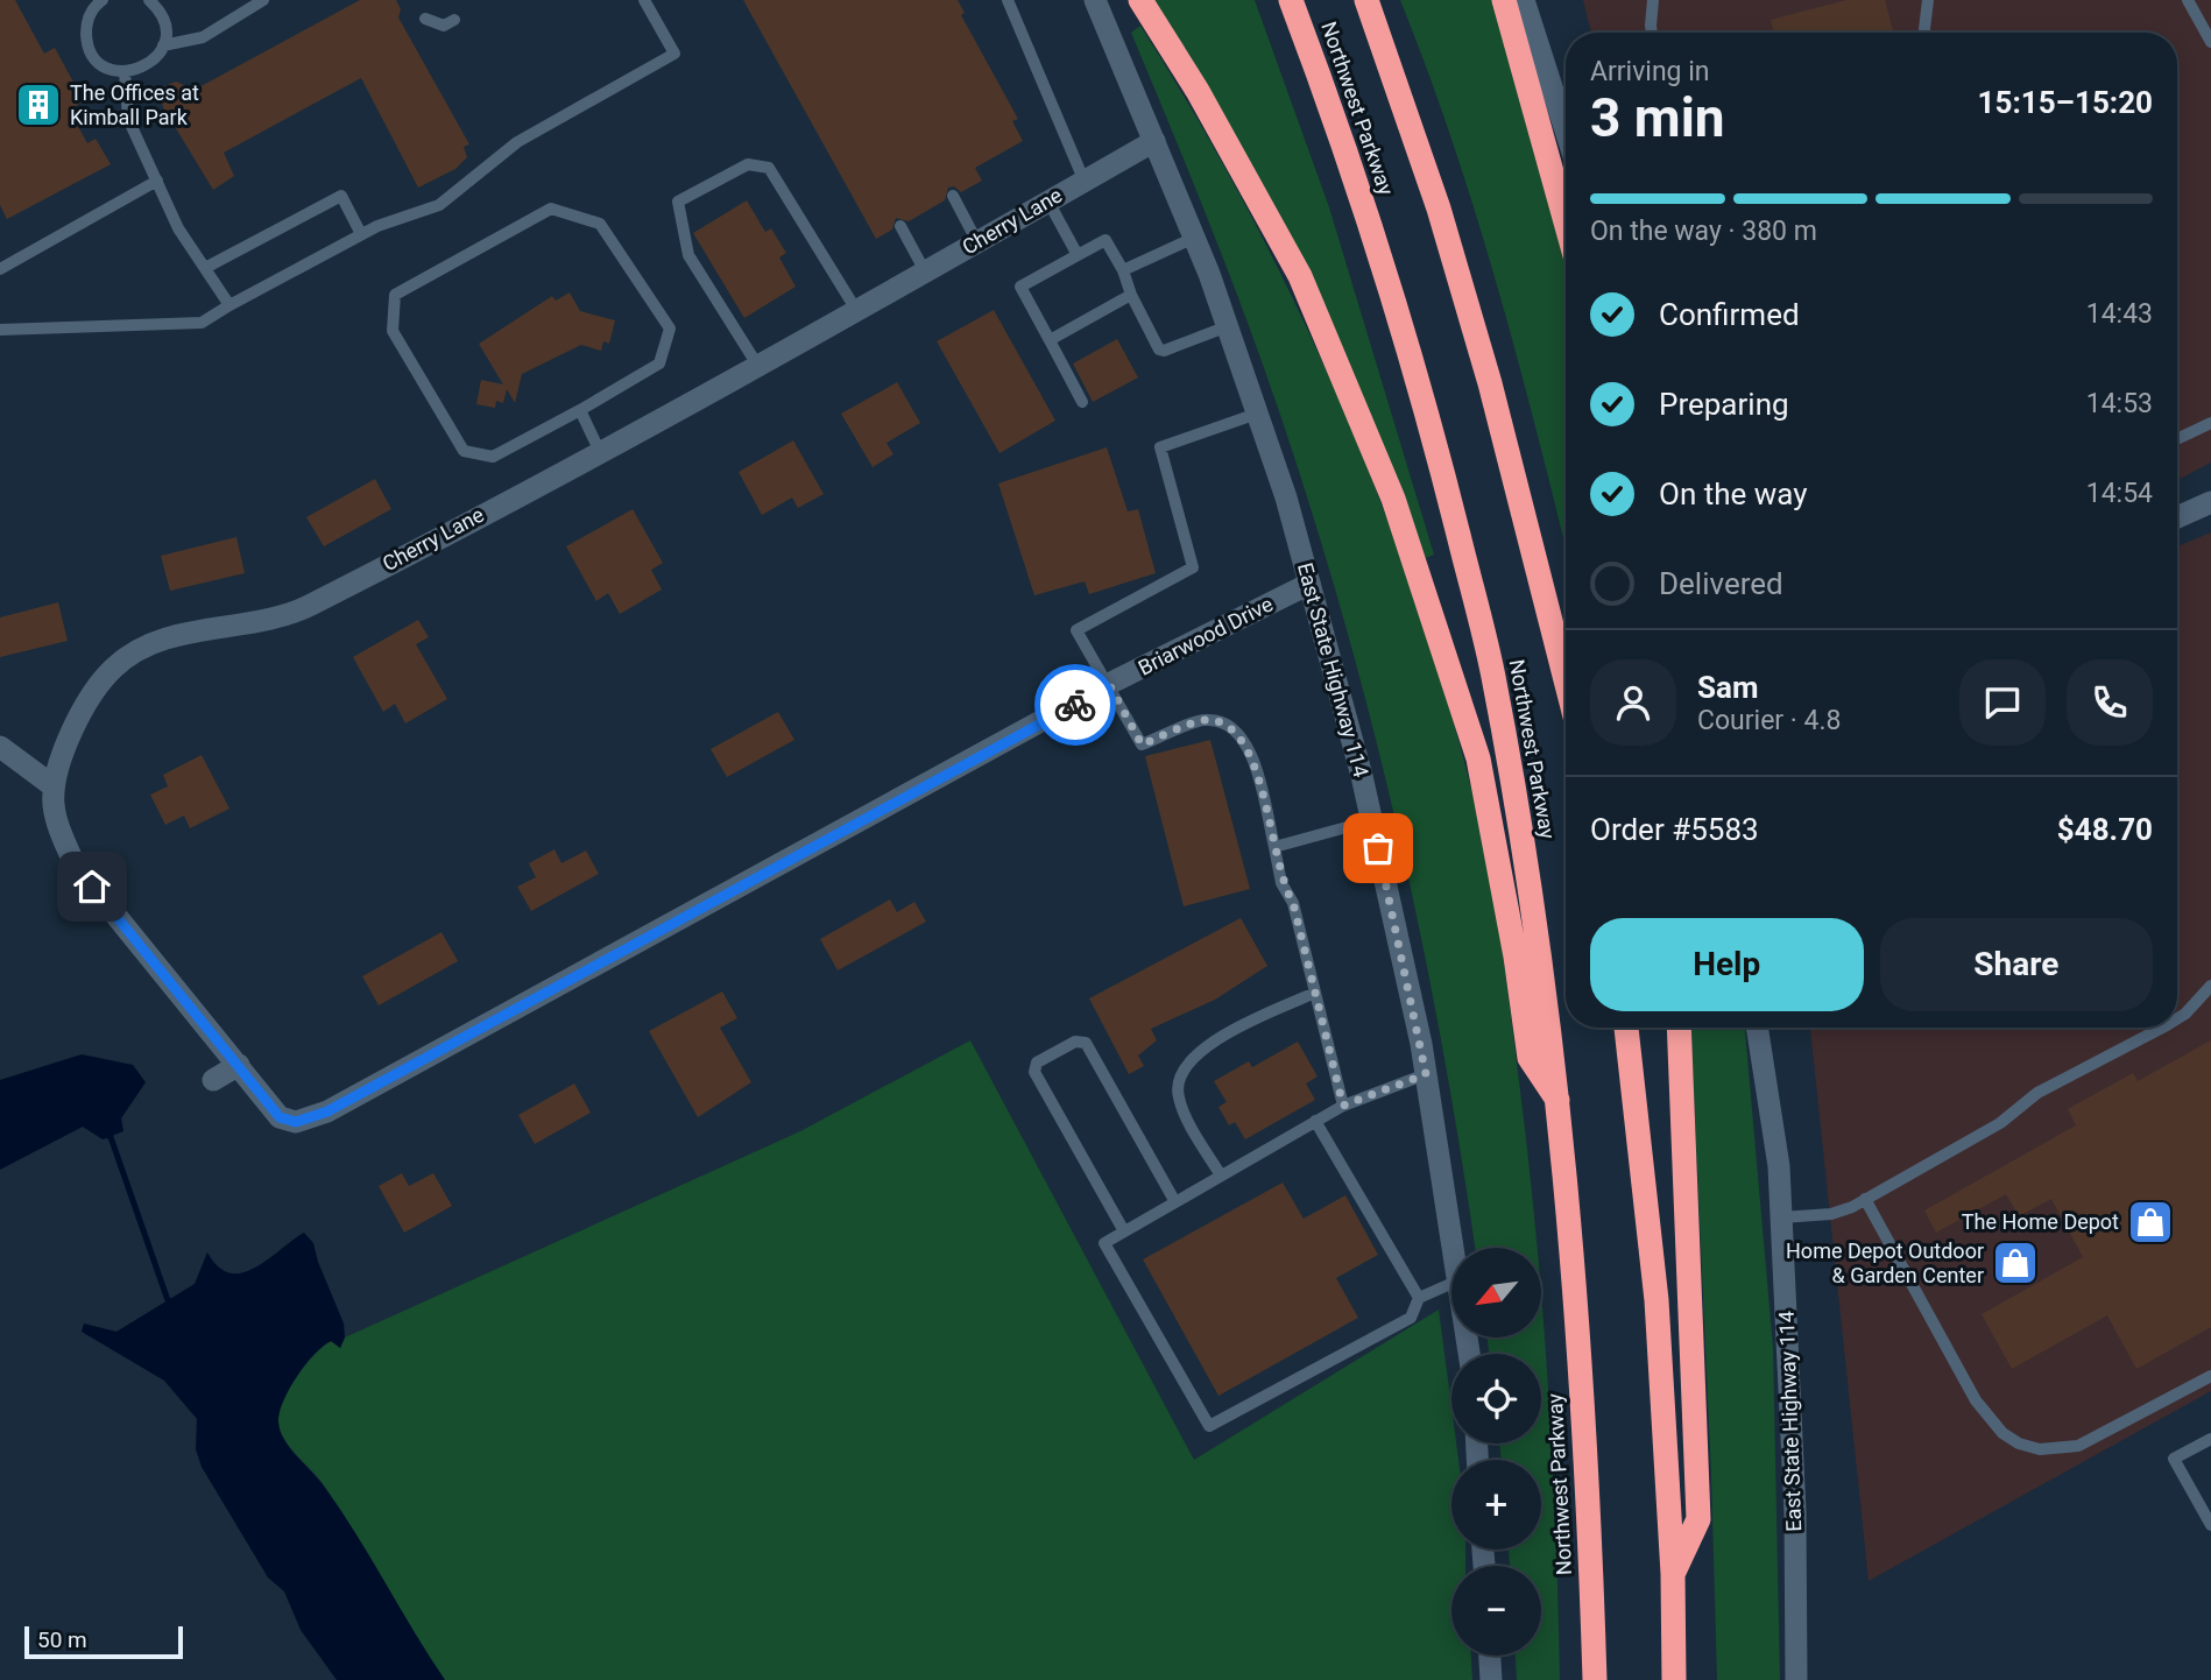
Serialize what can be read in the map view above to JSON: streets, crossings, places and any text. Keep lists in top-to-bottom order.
{
  "streets": {
    "highway": ["Northwest Parkway"],
    "street": ["Cherry Lane", "Briarwood Drive", "East State Highway 114"]
  },
  "crossings": [
    ["Cherry Lane", "Briarwood Drive"],
    ["Cherry Lane", "East State Highway 114"],
    ["Briarwood Drive", "East State Highway 114"]
  ],
  "places": {
    "building": ["The Offices at Kimball Park"],
    "shop": ["The Home Depot", "Home Depot Outdoor & Garden Center"]
  },
  "scale_bar": "50 m",
  "north": "bottom left",
  "page": {
    "heading": ["3 min", "Arriving in", "15:15–15:20"],
    "panel": [
      "Sam",
      "Courier · 4.8",
      "Order #5583",
      "$48.70"
    ],
    "bar": "On the way · 380 m",
    "list": [
      ["Confirmed", "14:43"],
      ["Preparing", "14:53"],
      ["On the way", "14:54"],
      "Delivered"
    ],
    "buttons": ["Help", "Share"],
    "map_buttons": ["+", "−"],
    "scale": "50 m"
  }
}
